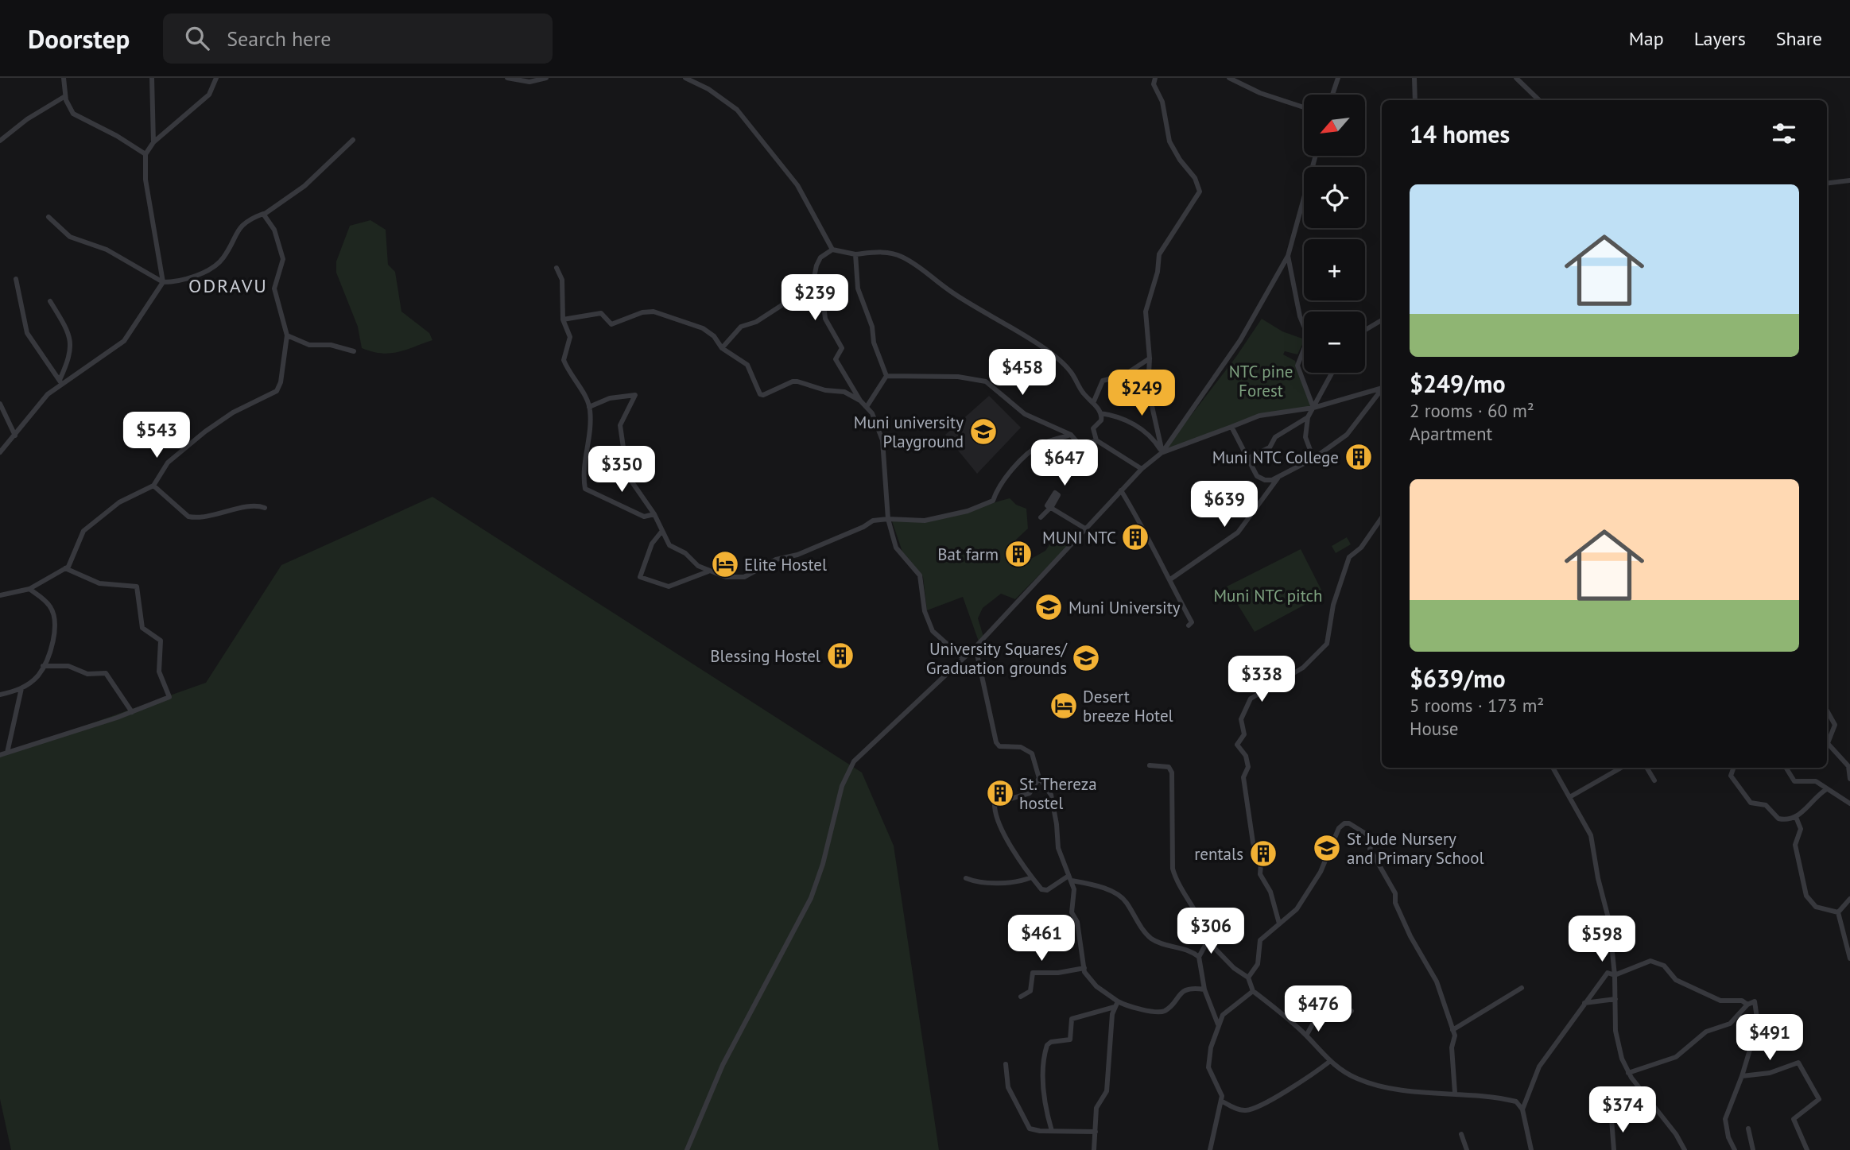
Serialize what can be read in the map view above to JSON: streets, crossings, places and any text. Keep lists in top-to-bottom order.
{
  "districts": ["ODRAVU"],
  "parks": ["NTC pine Forest", "Muni NTC pitch"],
  "places": {
    "school or university": [
      "Muni university Playground",
      "Muni University",
      "University Squares/ Graduation grounds",
      "St Jude Nursery and Primary School"
    ],
    "building": [
      "Muni NTC College",
      "MUNI NTC",
      "Bat farm",
      "Blessing Hostel",
      "St. Thereza hostel",
      "rentals"
    ],
    "hotel": ["Elite Hostel", "Desert breeze Hotel"]
  },
  "north": "bottom left",
  "page": {
    "header": "Doorstep",
    "search": "Search here",
    "nav": ["Map", "Layers", "Share"],
    "map_buttons": ["+", "−"],
    "heading": "14 homes",
    "list": [
      {
        "name": "$249/mo",
        "note": "2 rooms · 60 m² · Apartment"
      },
      {
        "name": "$639/mo",
        "note": "5 rooms · 173 m² · House"
      }
    ],
    "price": [
      "$239",
      "$458",
      "$249",
      "$543",
      "$647",
      "$350",
      "$639",
      "$338",
      "$306",
      "$461",
      "$598",
      "$476",
      "$491",
      "$374"
    ]
  }
}
